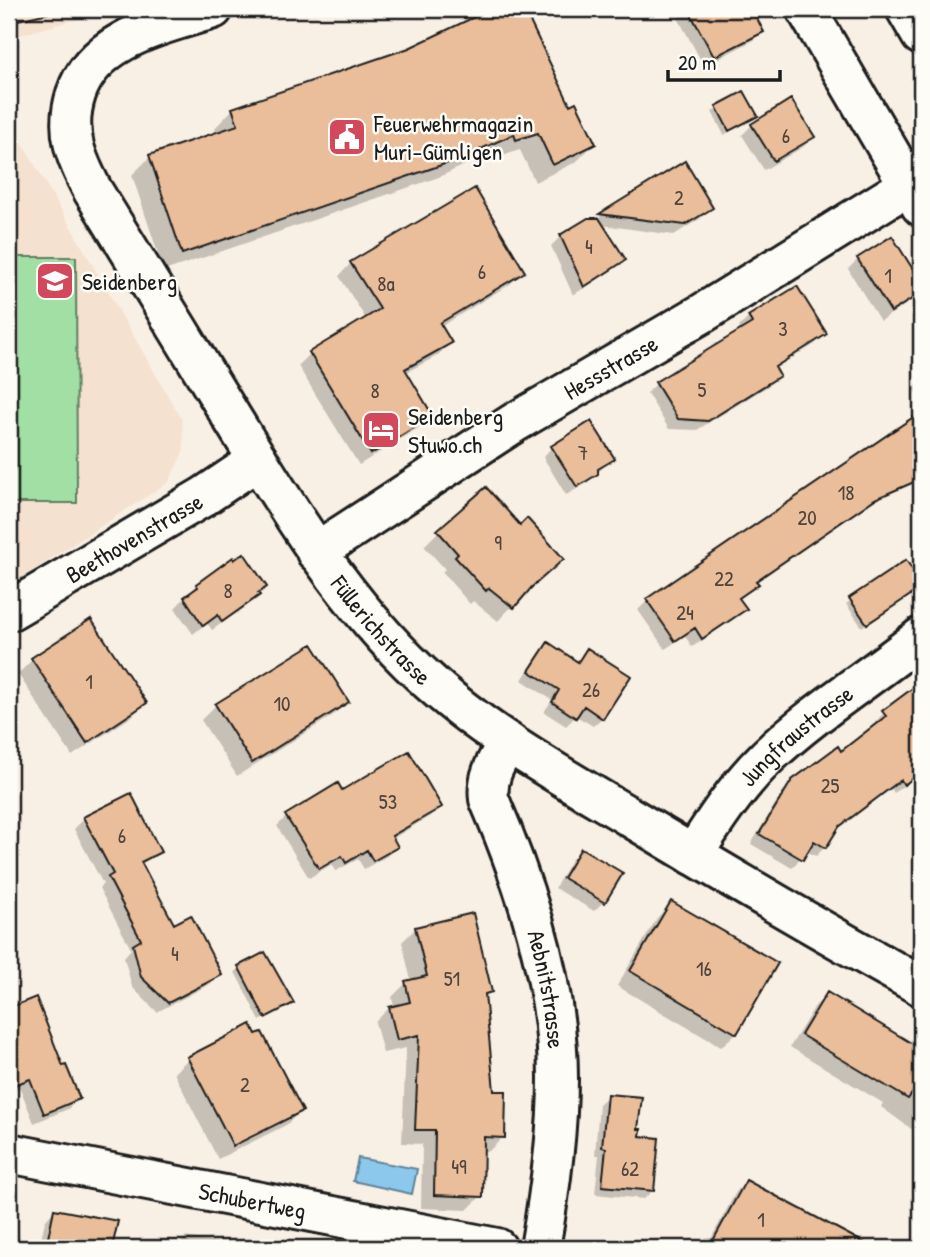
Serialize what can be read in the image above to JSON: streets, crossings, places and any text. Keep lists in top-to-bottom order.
{
  "streets": {
    "main road": [
      "Hessstrasse",
      "Beethovenstrasse",
      "Füllerichstrasse",
      "Jungfraustrasse",
      "Aebnitstrasse",
      "Schubertweg"
    ]
  },
  "crossings": [
    ["Hessstrasse", "Füllerichstrasse"],
    ["Beethovenstrasse", "Füllerichstrasse"],
    ["Füllerichstrasse", "Jungfraustrasse"],
    ["Füllerichstrasse", "Aebnitstrasse"]
  ],
  "places": {
    "public building": ["Feuerwehrmagazin Muri-Gümligen"],
    "school or university": ["Seidenberg"],
    "hotel": ["Seidenberg Stuwo.ch"]
  },
  "house_numbers": [
    "6",
    "2",
    "4",
    "6",
    "1",
    "8a",
    "3",
    "5",
    "8",
    "7",
    "18",
    "20",
    "9",
    "22",
    "8",
    "24",
    "1",
    "26",
    "10",
    "25",
    "53",
    "6",
    "4",
    "16",
    "51",
    "2",
    "49",
    "62",
    "1"
  ],
  "scale_bar": "20 m"
}
